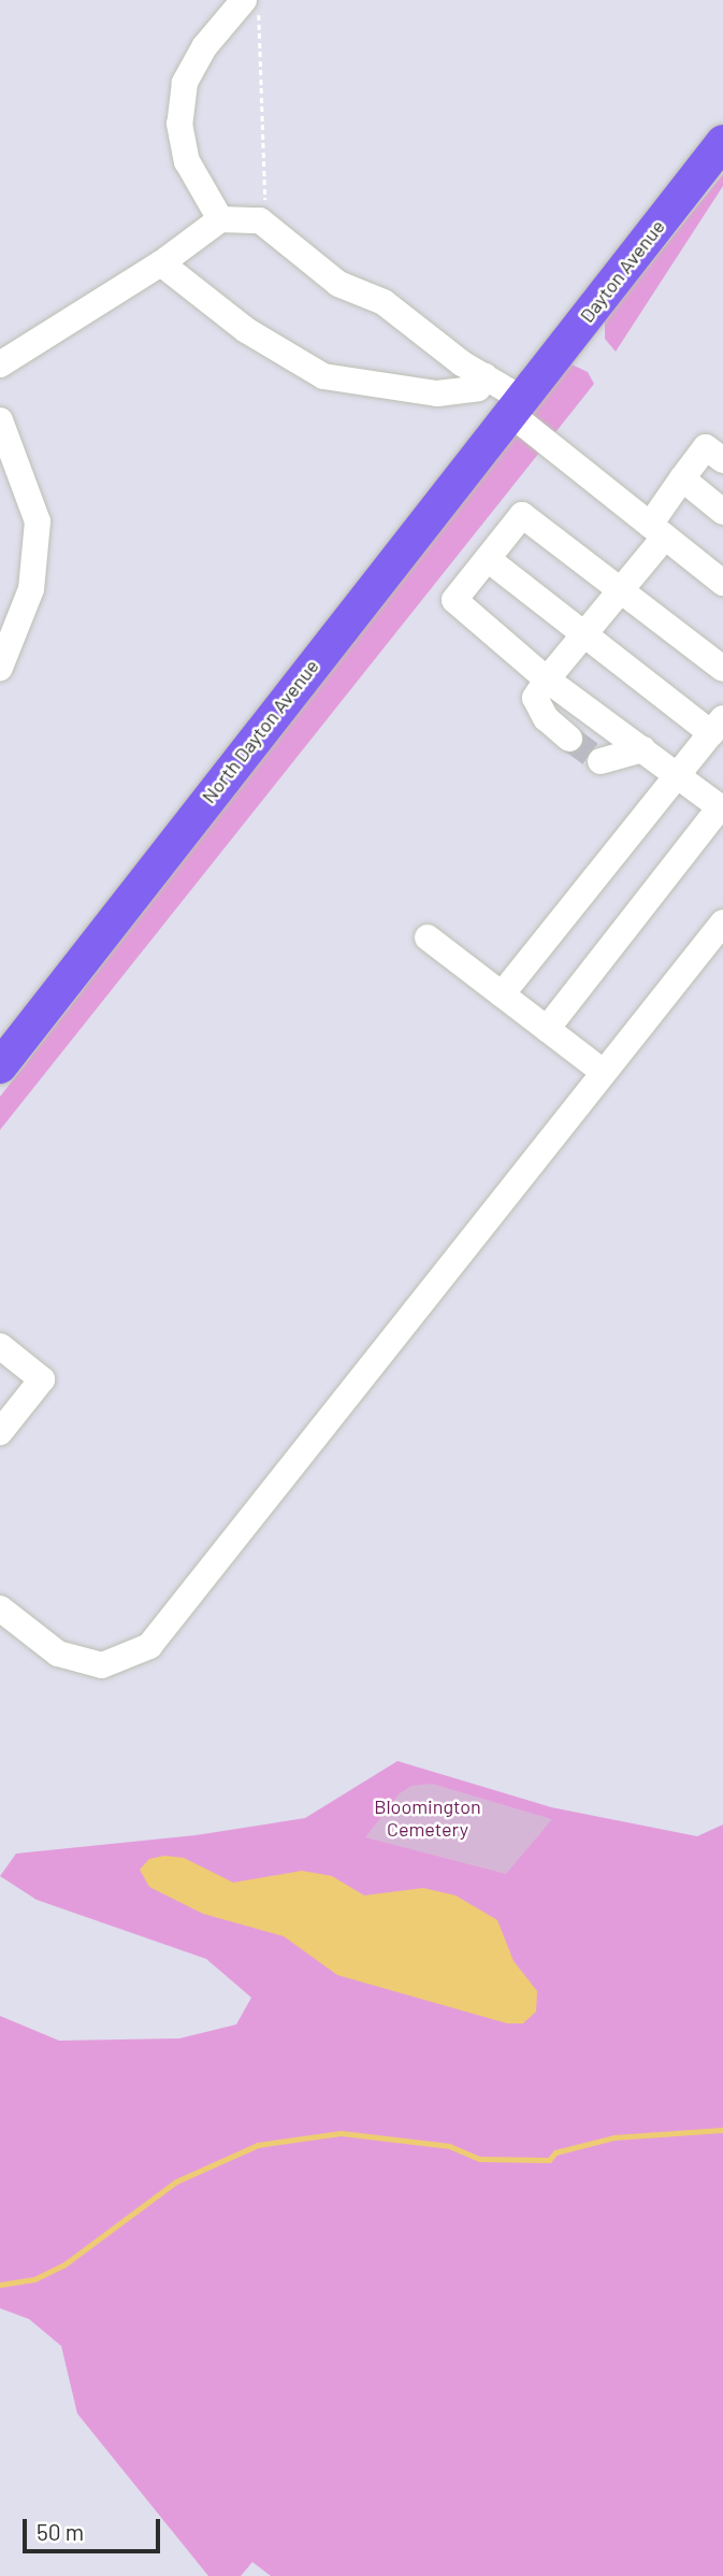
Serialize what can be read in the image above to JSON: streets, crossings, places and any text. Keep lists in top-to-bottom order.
{
  "streets": {
    "main road": ["Dayton Avenue", "North Dayton Avenue"]
  },
  "crossings": [
    ["Dayton Avenue", "North Dayton Avenue"]
  ],
  "parks": ["Bloomington Cemetery"],
  "scale_bar": "50 m"
}
